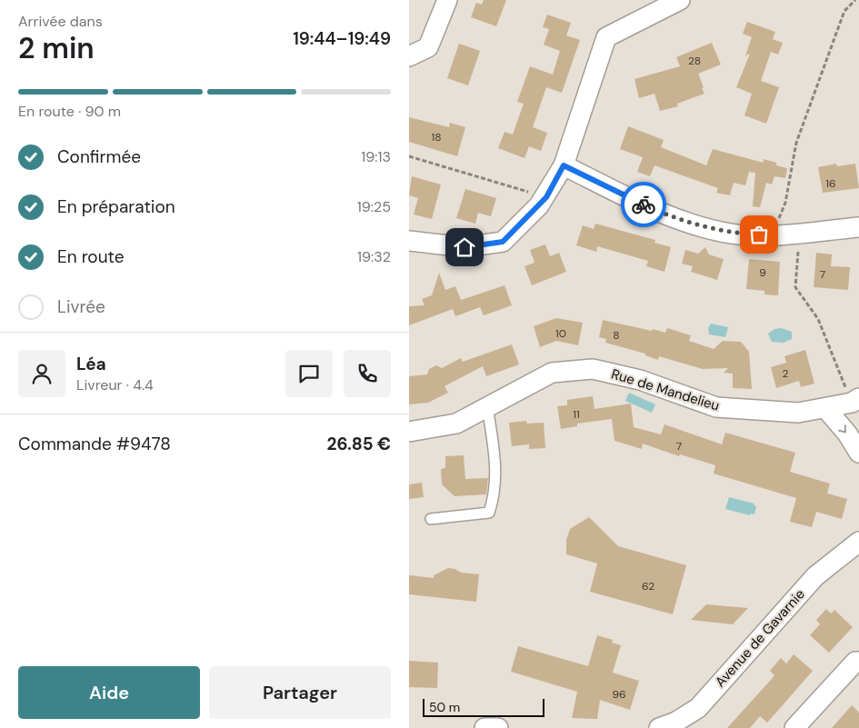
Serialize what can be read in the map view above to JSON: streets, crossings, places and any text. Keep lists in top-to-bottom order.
{
  "streets": {
    "street": ["Rue de Mandelieu", "Avenue de Gavarnie"]
  },
  "house_numbers": [
    "28",
    "18",
    "16",
    "9",
    "7",
    "10",
    "8",
    "2",
    "11",
    "7",
    "62",
    "96"
  ],
  "scale_bar": "50 m",
  "page": {
    "heading": ["2 min", "Arrivée dans", "19:44–19:49"],
    "panel": [
      "Léa",
      "Livreur · 4.4",
      "Commande #9478",
      "26.85 €"
    ],
    "bar": "En route · 90 m",
    "list": [
      ["Confirmée", "19:13"],
      ["En préparation", "19:25"],
      ["En route", "19:32"],
      "Livrée"
    ],
    "buttons": ["Aide", "Partager"],
    "scale": "50 m"
  }
}
